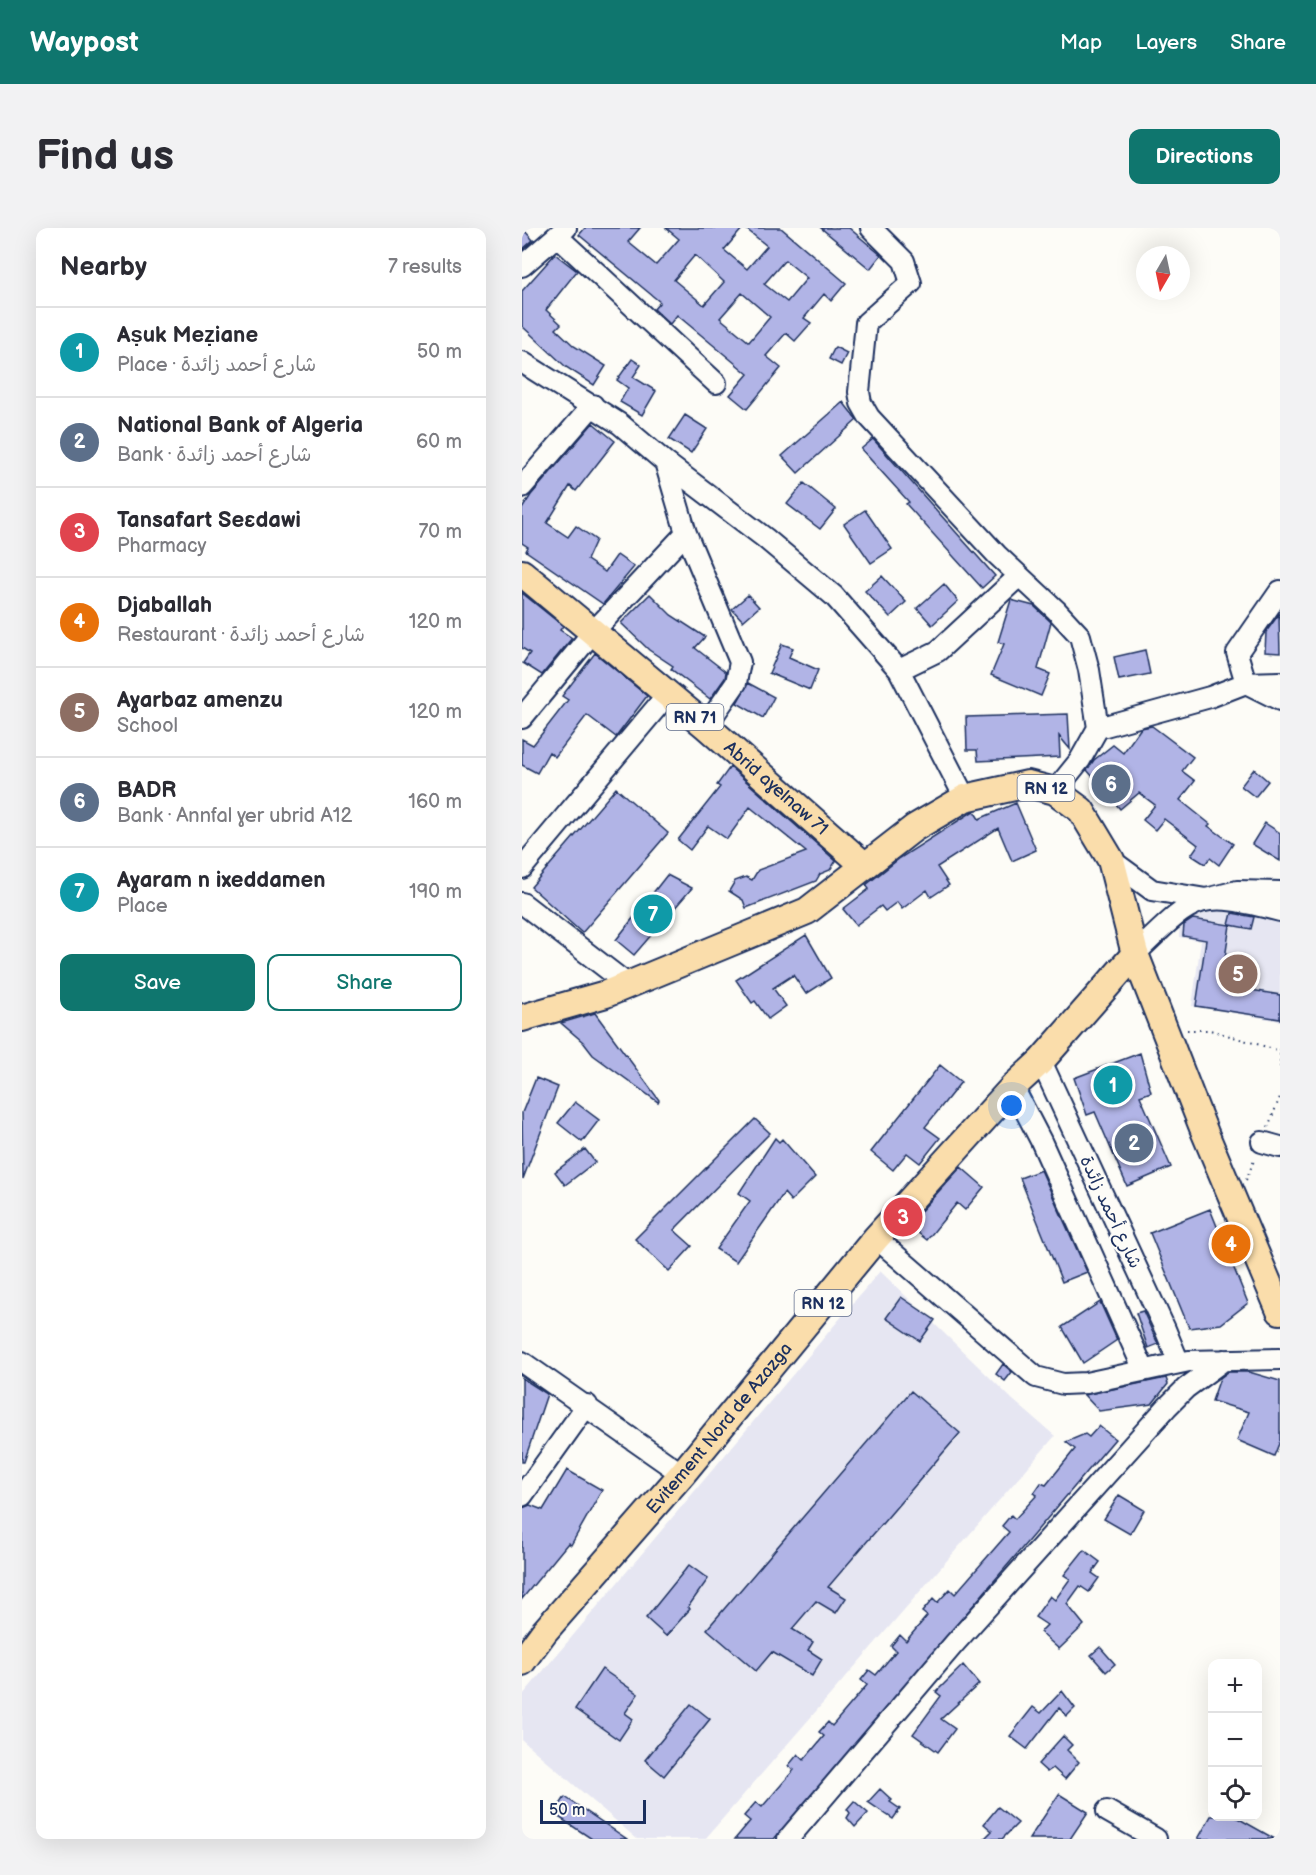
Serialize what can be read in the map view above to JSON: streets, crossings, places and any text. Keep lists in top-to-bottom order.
{
  "streets": {
    "main road": [
      "RN 71",
      "Abrid aɣelnaw 71",
      "RN 12",
      "Evitement Nord de Azazga"
    ],
    "street": ["شارع أحمد زائدة"]
  },
  "crossings": [
    ["Abrid aɣelnaw 71", "RN 12"],
    ["RN 12", "Evitement Nord de Azazga"],
    ["شارع أحمد زائدة", "Evitement Nord de Azazga"]
  ],
  "scale_bar": "50 m",
  "north": "bottom",
  "page": {
    "header": "Waypost",
    "nav": ["Map", "Layers", "Share"],
    "buttons": [
      "Directions",
      ["Save", "Share"]
    ],
    "title": "Find us",
    "heading": ["Nearby", "7 results"],
    "list": [
      {
        "mark": "1",
        "name": "Aṣuk Meẓiane",
        "note": "Place · شارع أحمد زائدة",
        "value": "50 m"
      },
      {
        "mark": "2",
        "name": "National Bank of Algeria",
        "note": "Bank · شارع أحمد زائدة",
        "value": "60 m"
      },
      {
        "mark": "3",
        "name": "Tansafart Seɛdawi",
        "note": "Pharmacy",
        "value": "70 m"
      },
      {
        "mark": "4",
        "name": "Djaballah",
        "note": "Restaurant · شارع أحمد زائدة",
        "value": "120 m"
      },
      {
        "mark": "5",
        "name": "Aɣarbaz amenzu",
        "note": "School",
        "value": "120 m"
      },
      {
        "mark": "6",
        "name": "BADR",
        "note": "Bank · Annfal ɣer ubrid A12",
        "value": "160 m"
      },
      {
        "mark": "7",
        "name": "Aɣaram n ixeddamen",
        "note": "Place",
        "value": "190 m"
      }
    ],
    "pins": [
      "6",
      "7",
      "5",
      "1",
      "2",
      "3",
      "4"
    ],
    "map_buttons": ["+", "−"],
    "scale": "50 m"
  }
}
